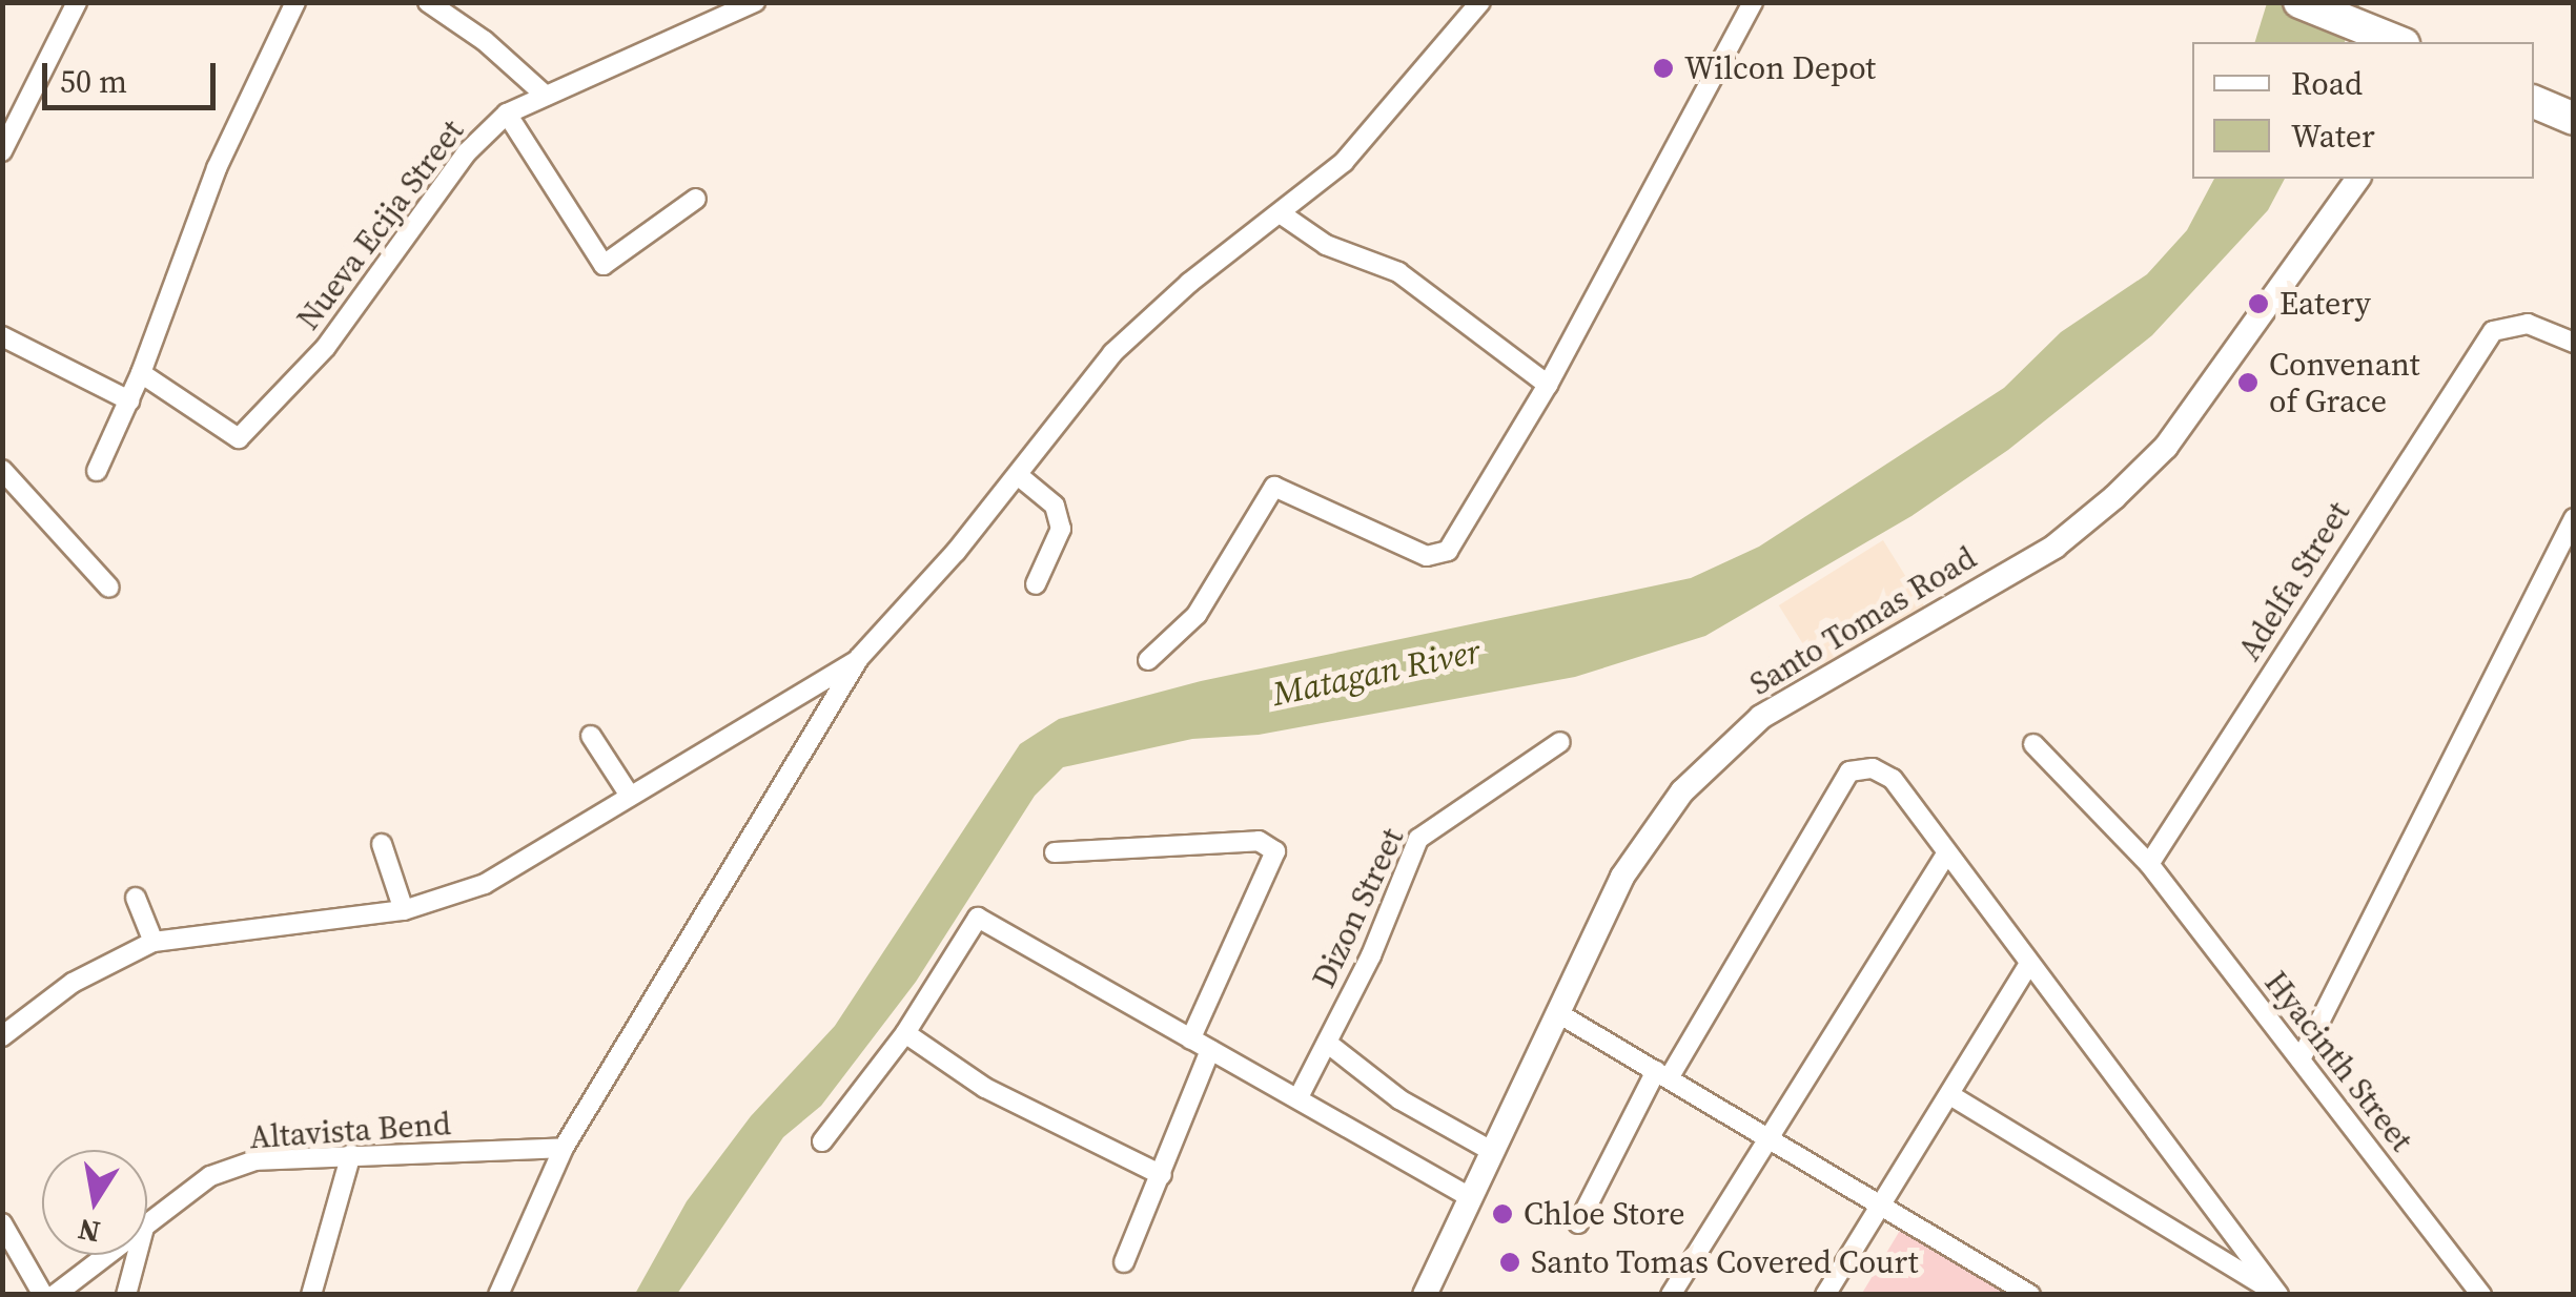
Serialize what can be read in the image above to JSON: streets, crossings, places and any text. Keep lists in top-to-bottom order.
{
  "streets": {
    "street": [
      "Nueva Ecija Street",
      "Adelfa Street",
      "Santo Tomas Road",
      "Dizon Street",
      "Hyacinth Street",
      "Altavista Bend"
    ]
  },
  "crossings": [
    ["Adelfa Street", "Hyacinth Street"]
  ],
  "water": ["Matagan River"],
  "places": [
    "Wilcon Depot",
    "Eatery",
    "Convenant of Grace",
    "Chloe Store",
    "Santo Tomas Covered Court"
  ],
  "legend": ["Road", "Water"],
  "scale_bar": "50 m",
  "north": "bottom"
}
